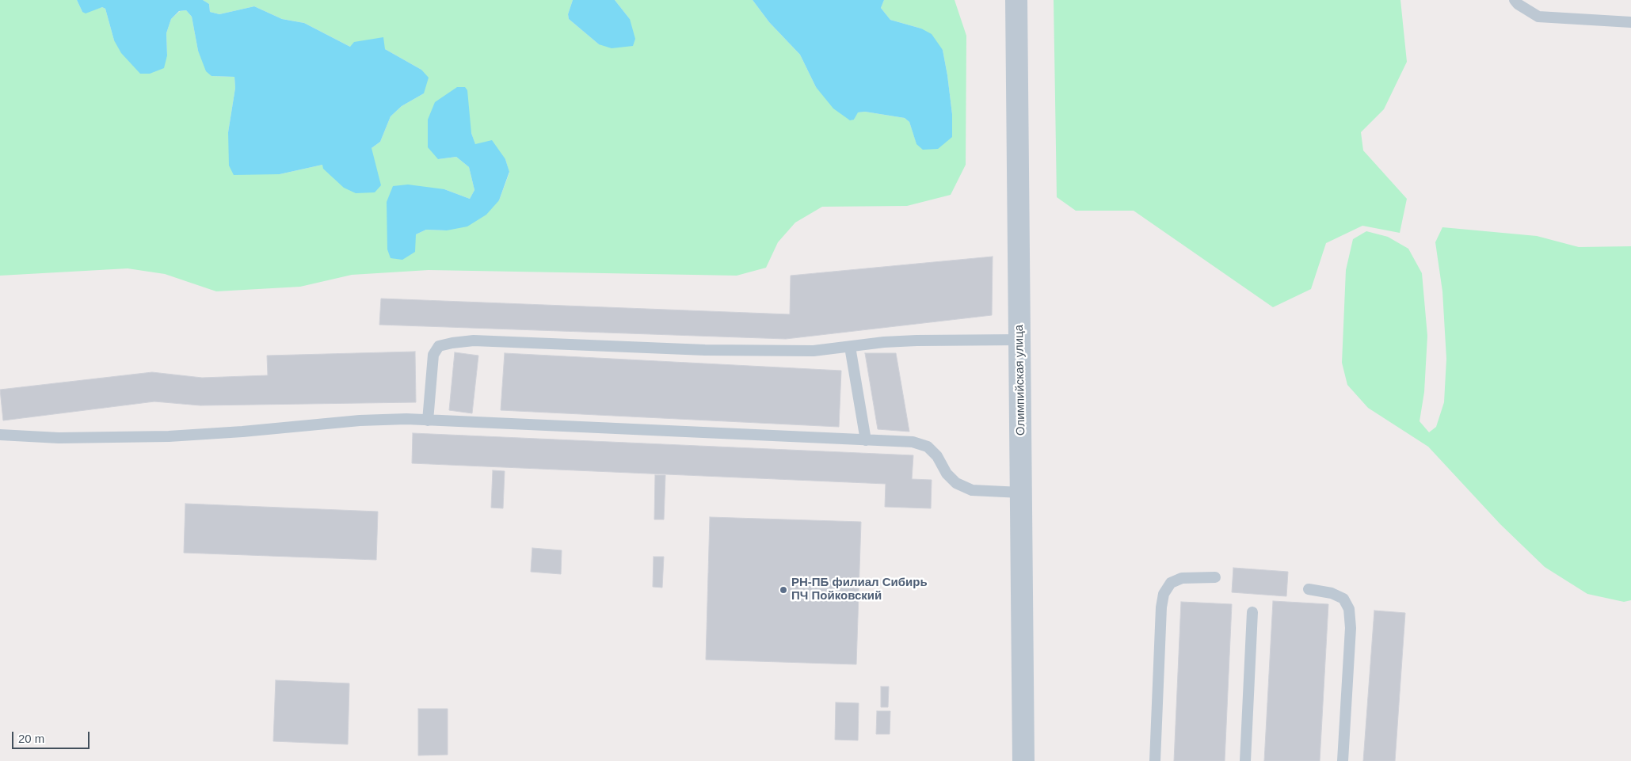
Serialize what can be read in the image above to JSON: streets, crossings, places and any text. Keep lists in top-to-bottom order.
{
  "streets": {
    "street": ["Олимпийская улица"]
  },
  "places": ["РН-ПБ филиал Сибирь ПЧ Пойковский"],
  "scale_bar": "20 m"
}
